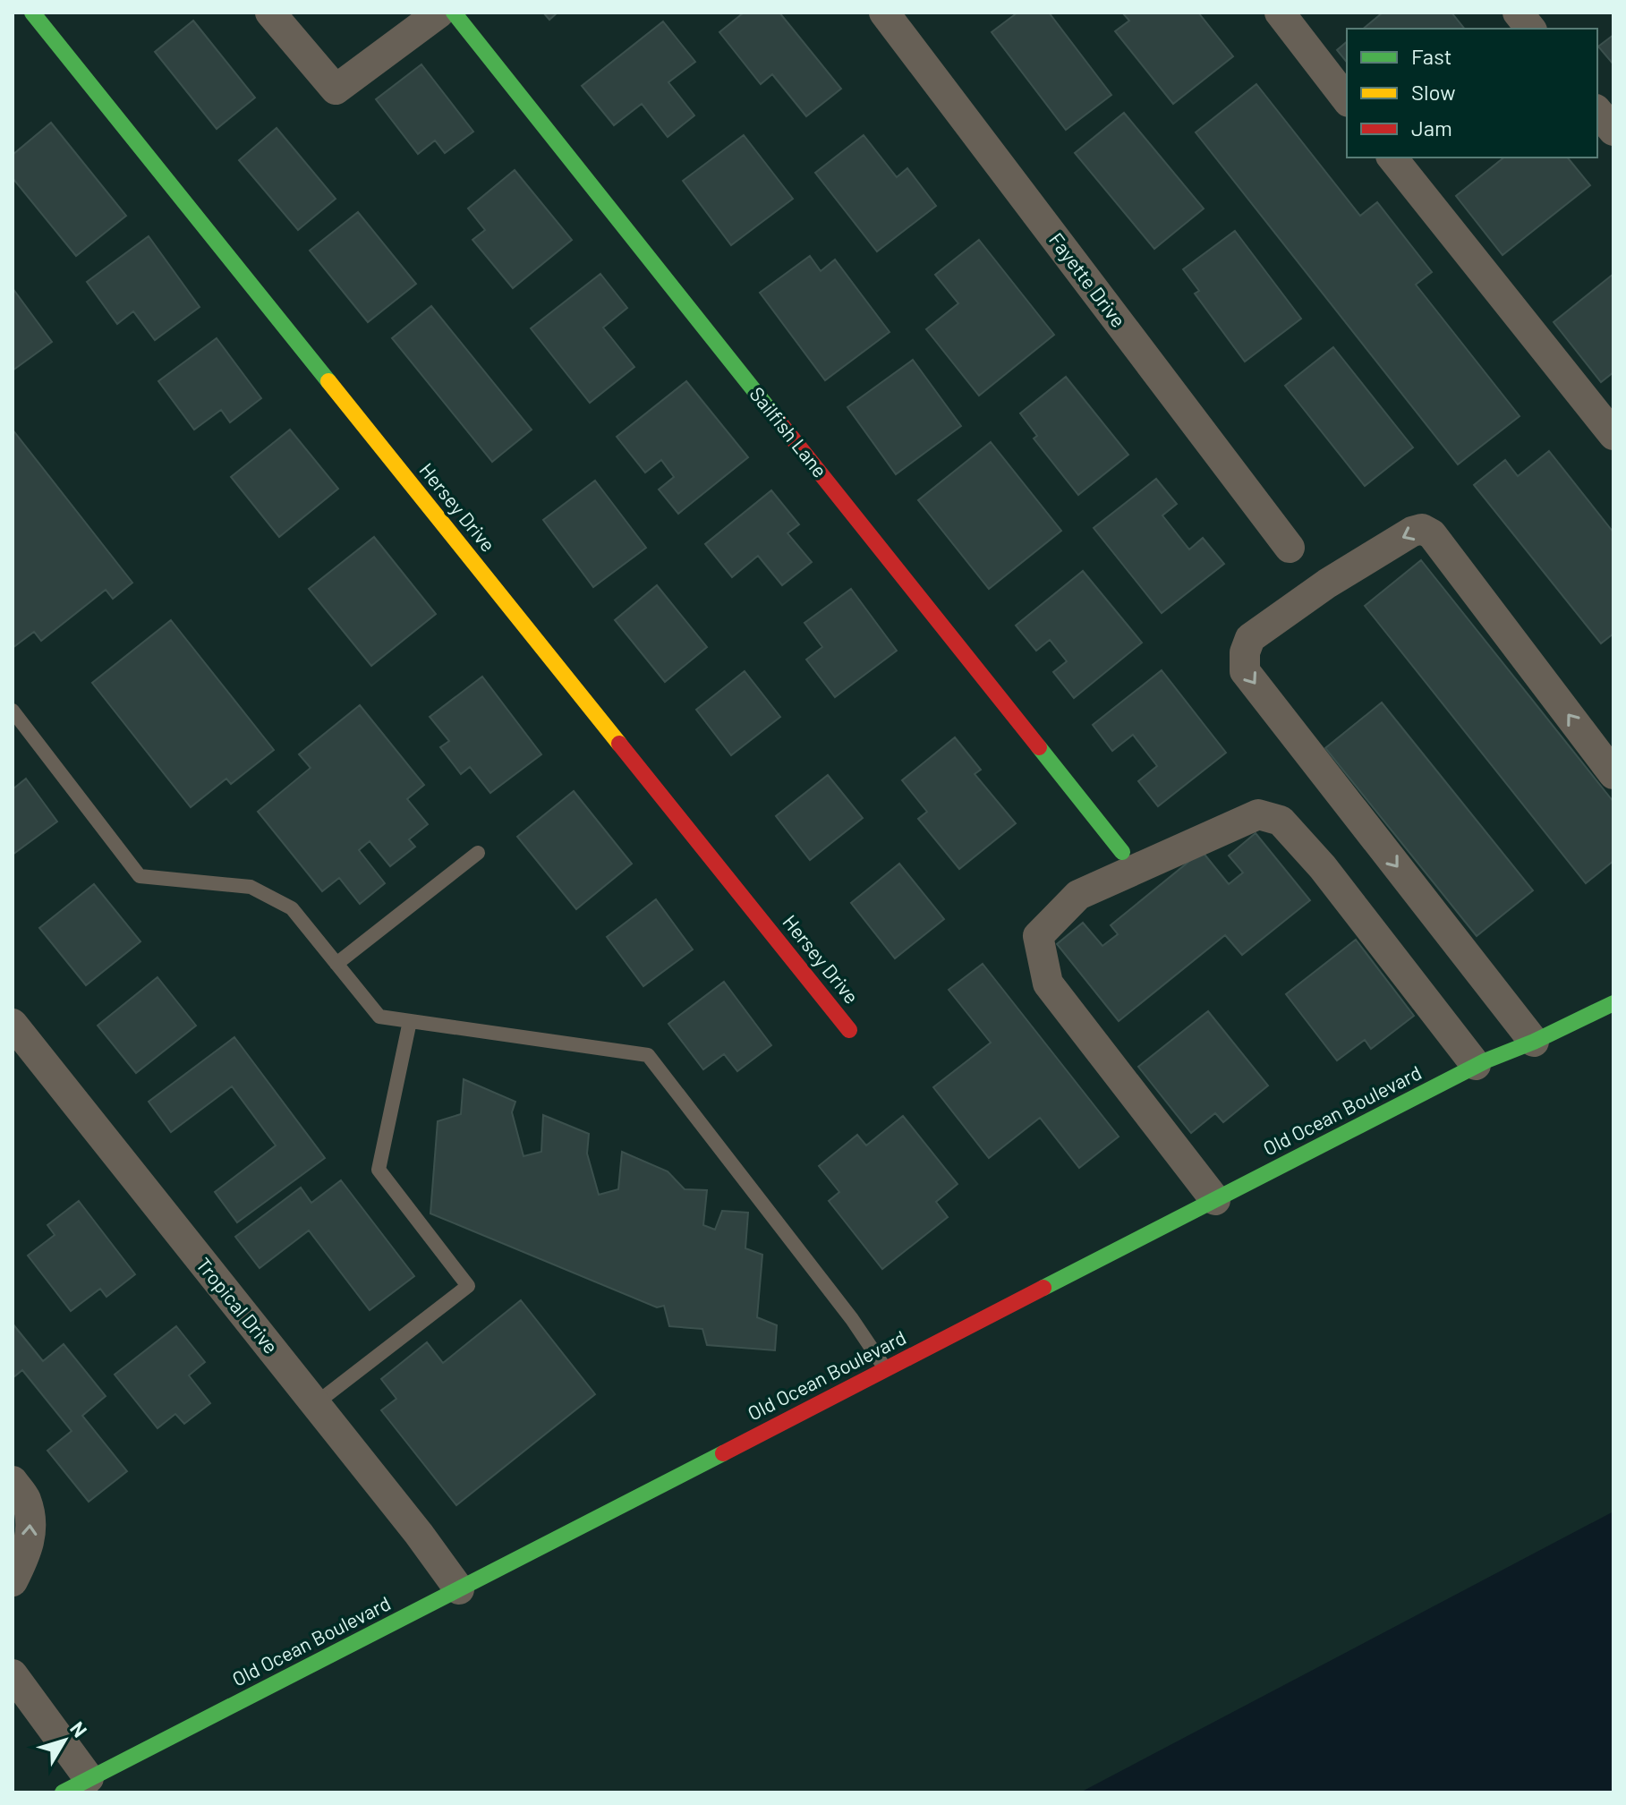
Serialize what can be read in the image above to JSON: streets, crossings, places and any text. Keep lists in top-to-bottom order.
{
  "streets": {
    "street": [
      "Fayette Drive",
      "Sailfish Lane",
      "Hersey Drive",
      "Old Ocean Boulevard",
      "Tropical Drive"
    ]
  },
  "crossings": [
    ["Old Ocean Boulevard", "Tropical Drive"]
  ],
  "legend": ["Fast", "Slow", "Jam"],
  "north": "top right"
}
